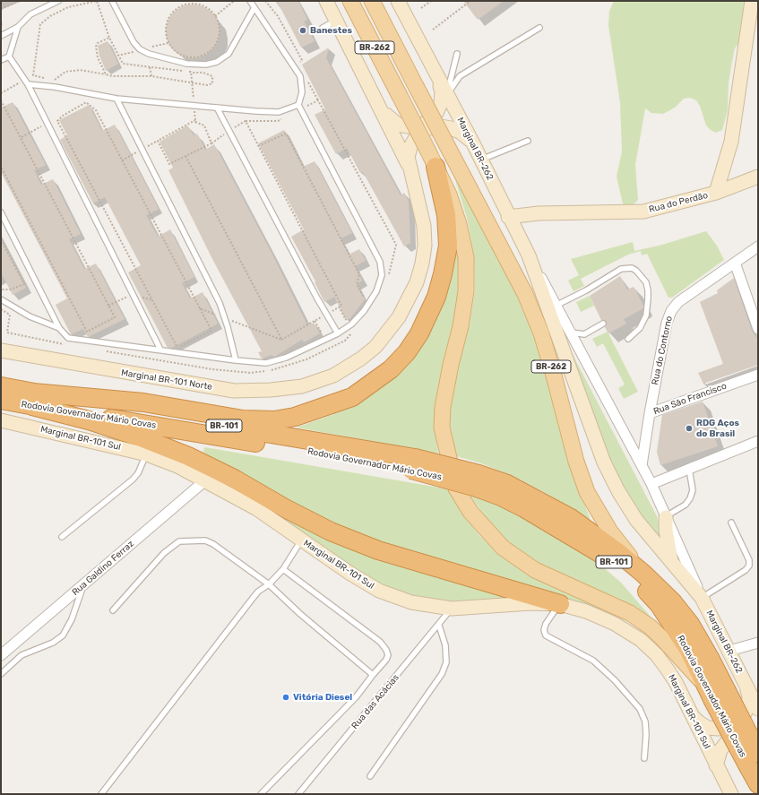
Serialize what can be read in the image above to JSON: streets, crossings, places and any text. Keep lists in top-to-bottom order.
{
  "streets": {
    "highway": ["Rodovia Governador Mário Covas", "BR-101"],
    "main road": [
      "BR-262",
      "Marginal BR-262",
      "Rua do Perdão",
      "Marginal BR-101 Norte",
      "Marginal BR-101 Sul"
    ],
    "street": ["Rua do Contorno", "Rua São Francisco", "Rua Galdino Ferraz"],
    "lane": ["Rua das Acácias"]
  },
  "crossings": [
    ["BR-262", "Rodovia Governador Mário Covas"],
    ["Marginal BR-262", "Rua do Perdão"],
    ["Rua do Contorno", "Rua São Francisco"],
    ["Marginal BR-101 Sul", "Rua Galdino Ferraz"],
    ["Marginal BR-101 Sul", "Rua das Acácias"]
  ],
  "places": ["Banestes", "RDG Aços do Brasil", "Vitória Diesel"]
}
